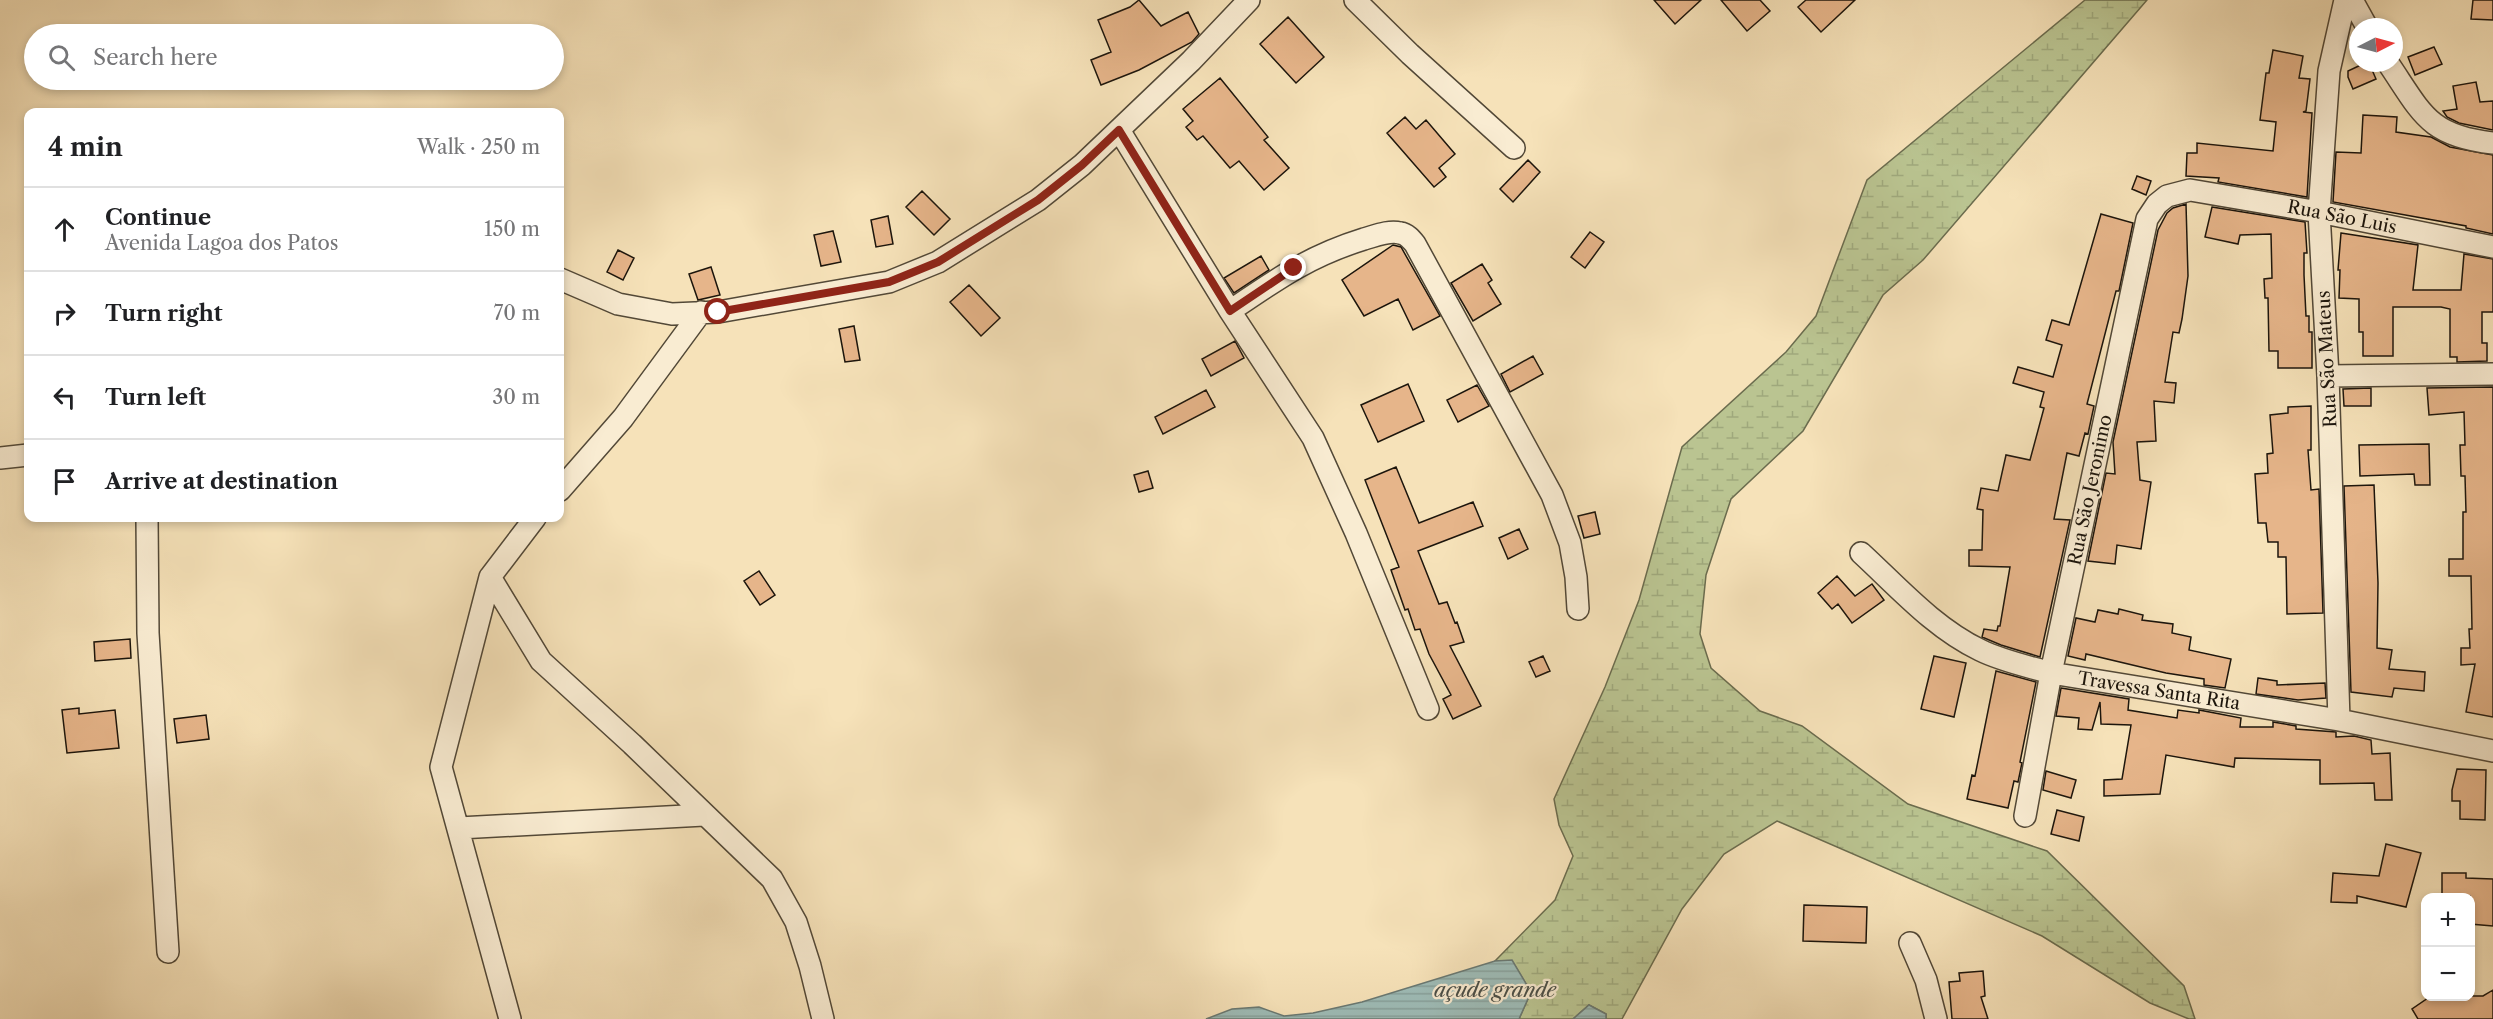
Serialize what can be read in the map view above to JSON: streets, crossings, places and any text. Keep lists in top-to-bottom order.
{
  "streets": {
    "street": [
      "Rua São Luis",
      "Rua São Mateus",
      "Rua São Jeronimo",
      "Travessa Santa Rita"
    ]
  },
  "crossings": [
    ["Rua São Luis", "Rua São Mateus"],
    ["Rua São Luis", "Rua São Jeronimo"],
    ["Rua São Mateus", "Travessa Santa Rita"],
    ["Rua São Jeronimo", "Travessa Santa Rita"]
  ],
  "water": ["açude grande"],
  "north": "right",
  "page": {
    "search": "Search here",
    "heading": ["4 min", "Walk · 250 m"],
    "list": [
      ["Continue", "Avenida Lagoa dos Patos", "150 m"],
      ["Turn right", "70 m"],
      ["Turn left", "30 m"],
      "Arrive at destination"
    ],
    "map_buttons": ["+", "−"]
  }
}
